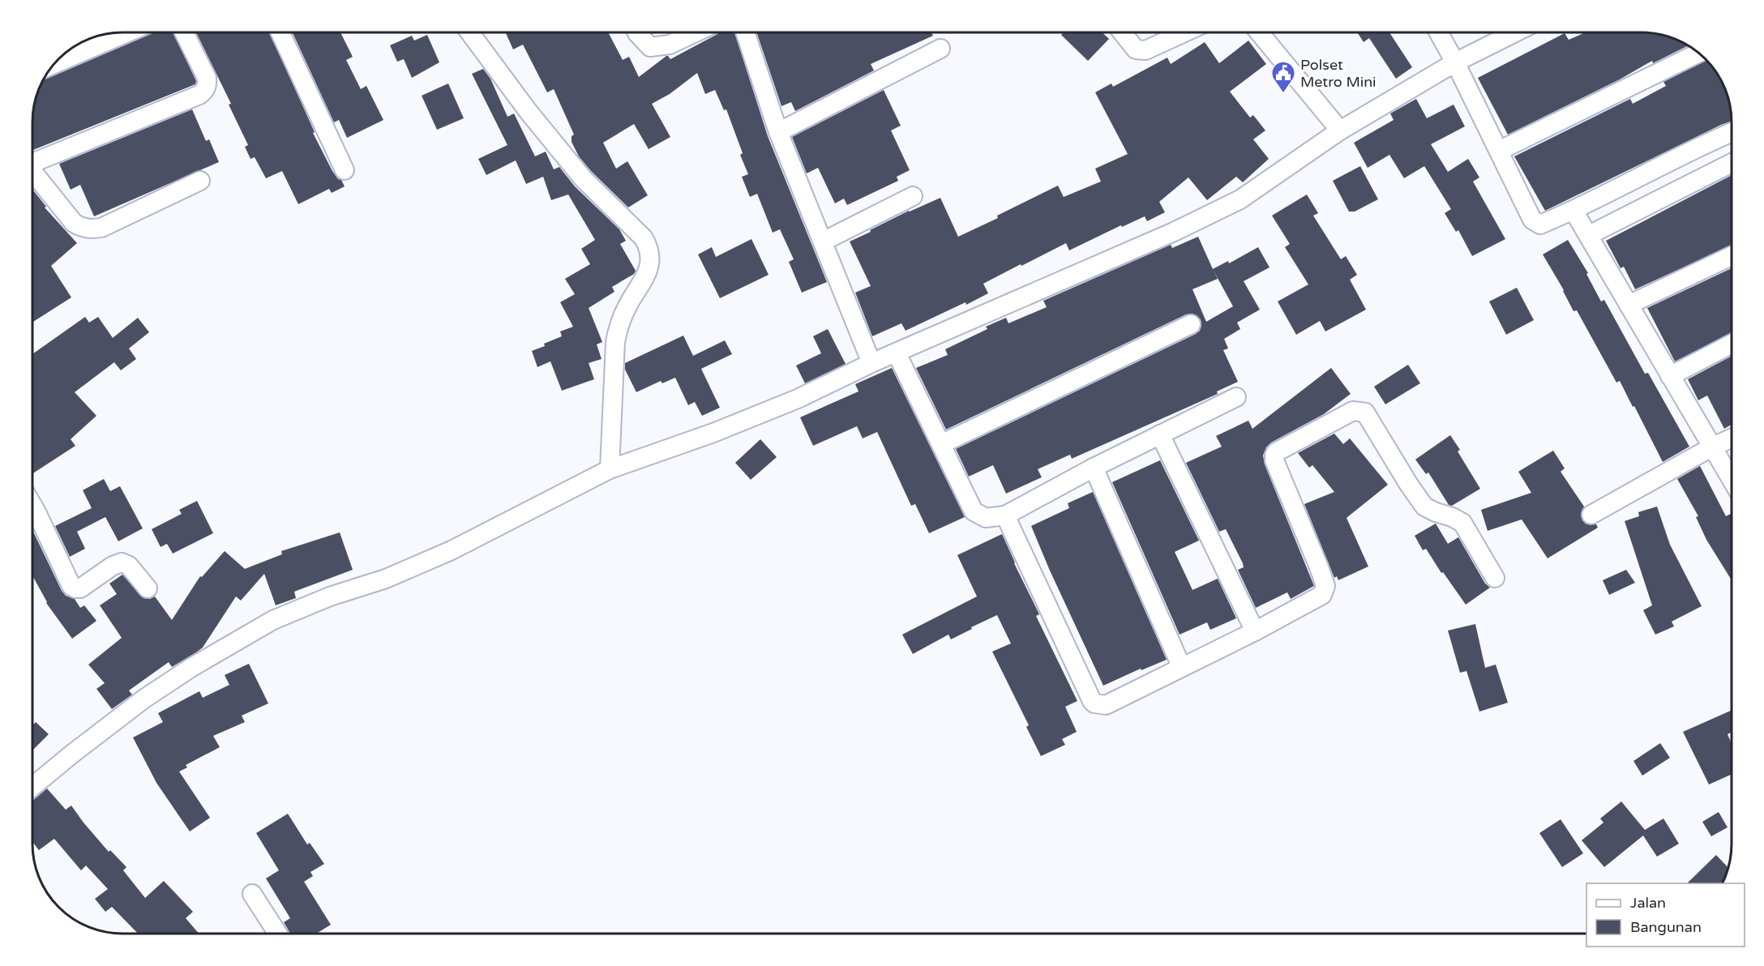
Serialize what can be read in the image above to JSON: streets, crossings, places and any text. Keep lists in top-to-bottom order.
{
  "places": {
    "public building": ["Polset Metro Mini"]
  },
  "legend": ["Jalan", "Bangunan"]
}
